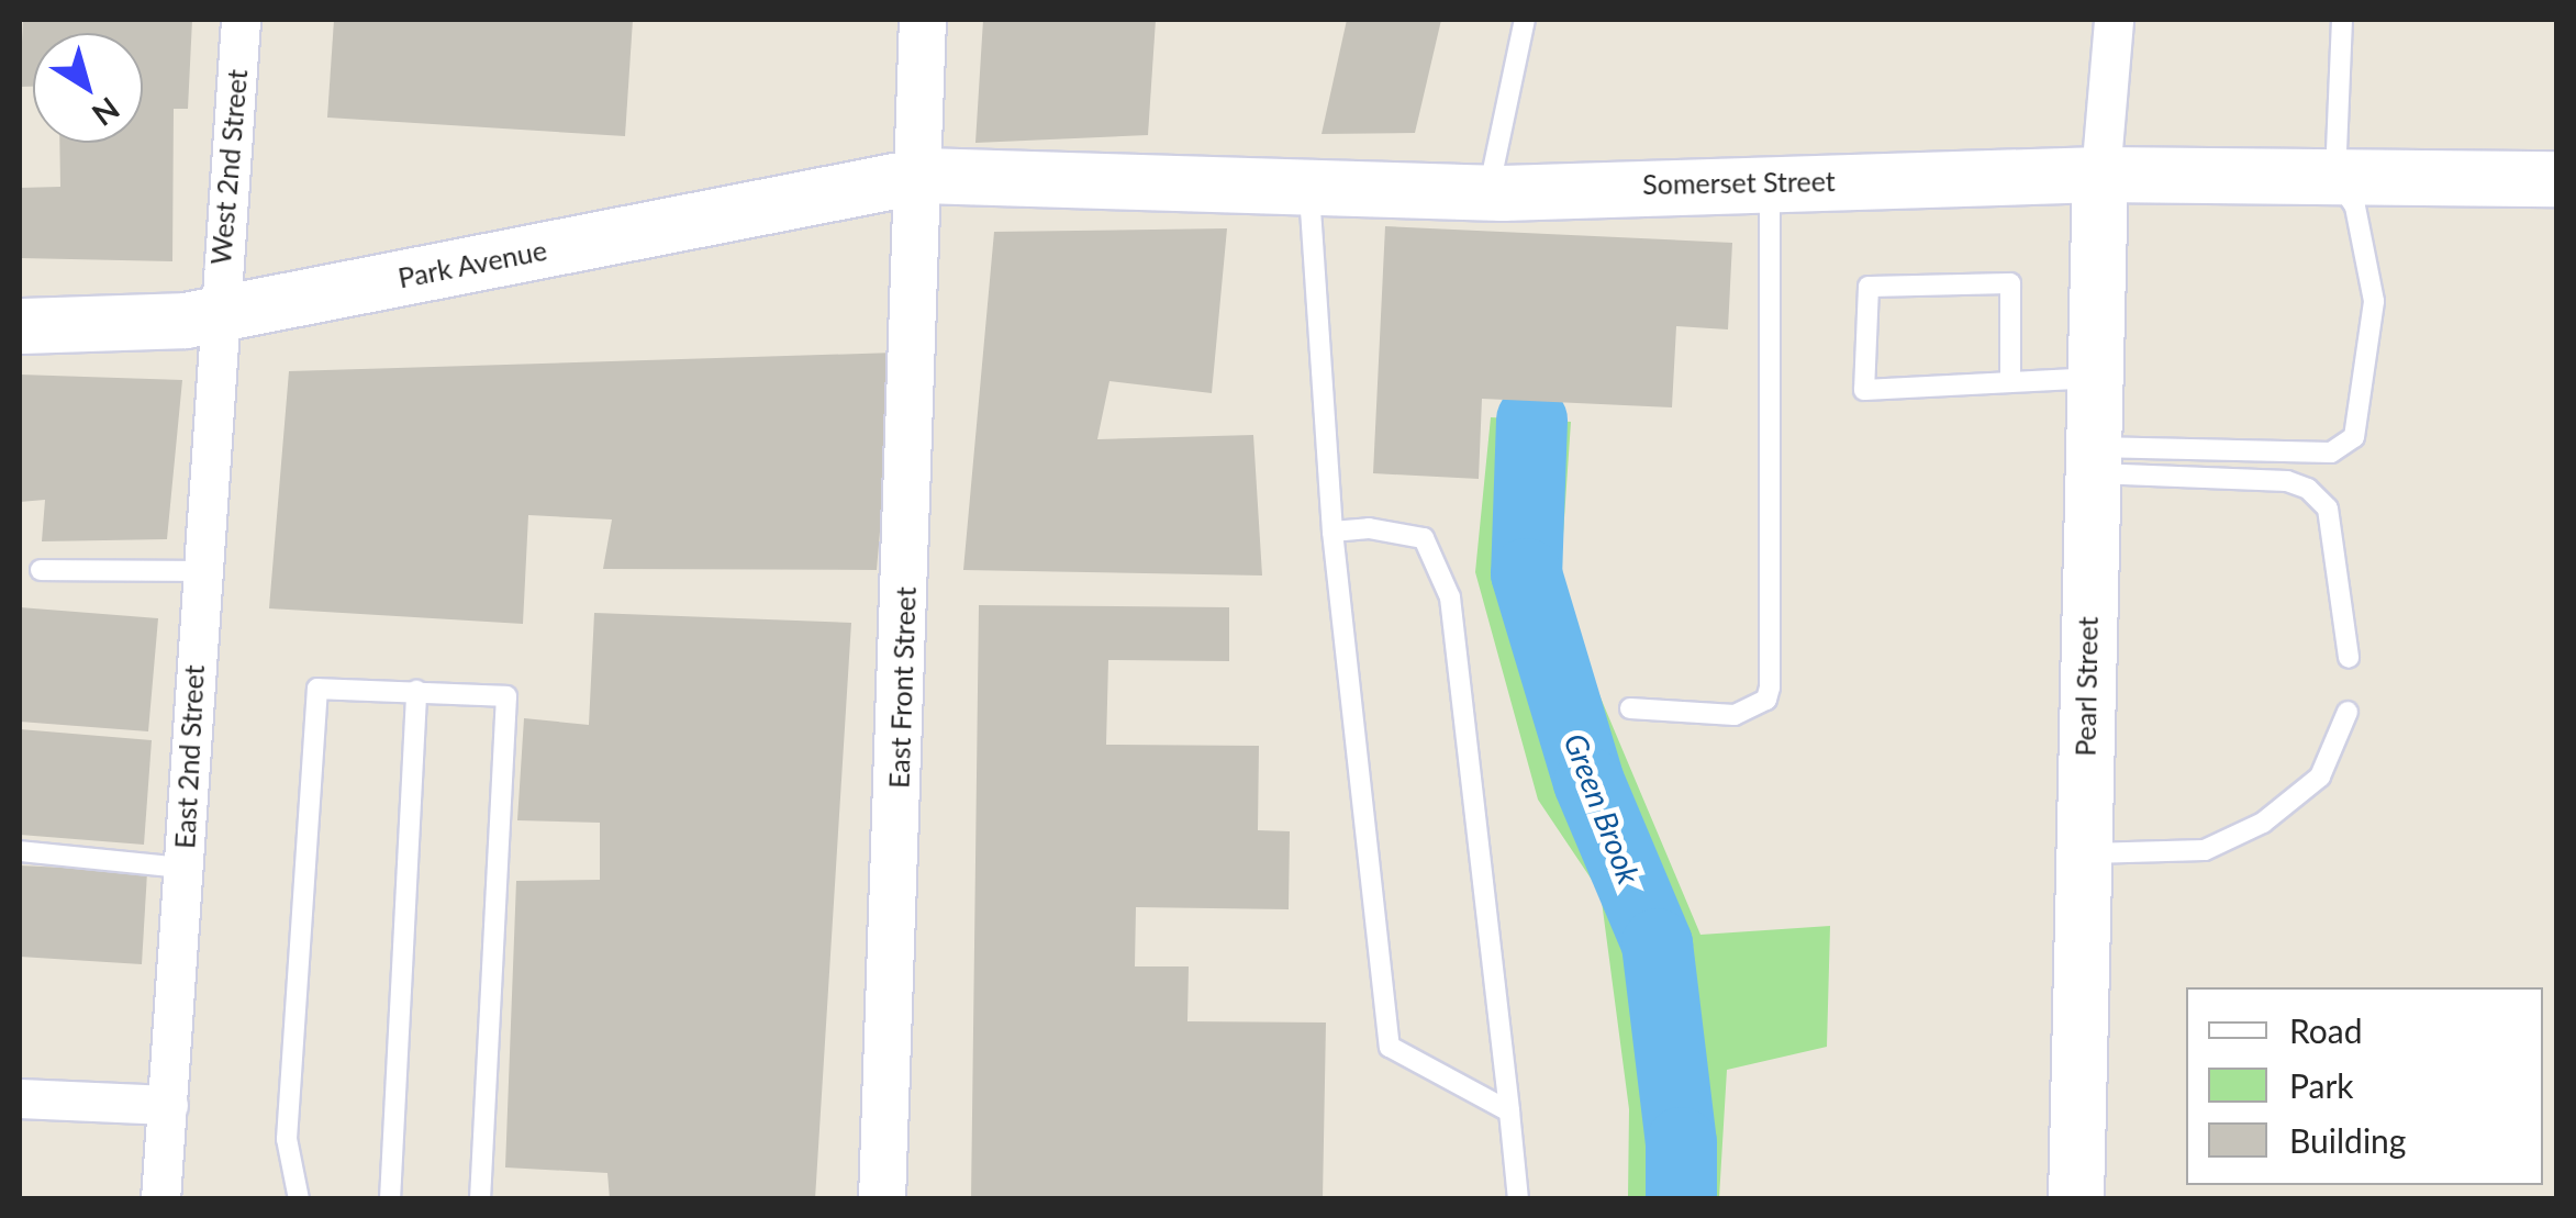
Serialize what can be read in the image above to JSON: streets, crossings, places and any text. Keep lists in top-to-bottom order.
{
  "streets": {
    "main road": ["Somerset Street", "Park Avenue", "Pearl Street"],
    "street": ["West 2nd Street", "East Front Street", "East 2nd Street"]
  },
  "crossings": [
    ["West 2nd Street", "Park Avenue"],
    ["West 2nd Street", "East 2nd Street"],
    ["Somerset Street", "Park Avenue"],
    ["Somerset Street", "Pearl Street"],
    ["Somerset Street", "East Front Street"],
    ["Park Avenue", "East Front Street"],
    ["Park Avenue", "East 2nd Street"]
  ],
  "water": ["Green Brook"],
  "legend": ["Road", "Park", "Building"],
  "north": "bottom right"
}
